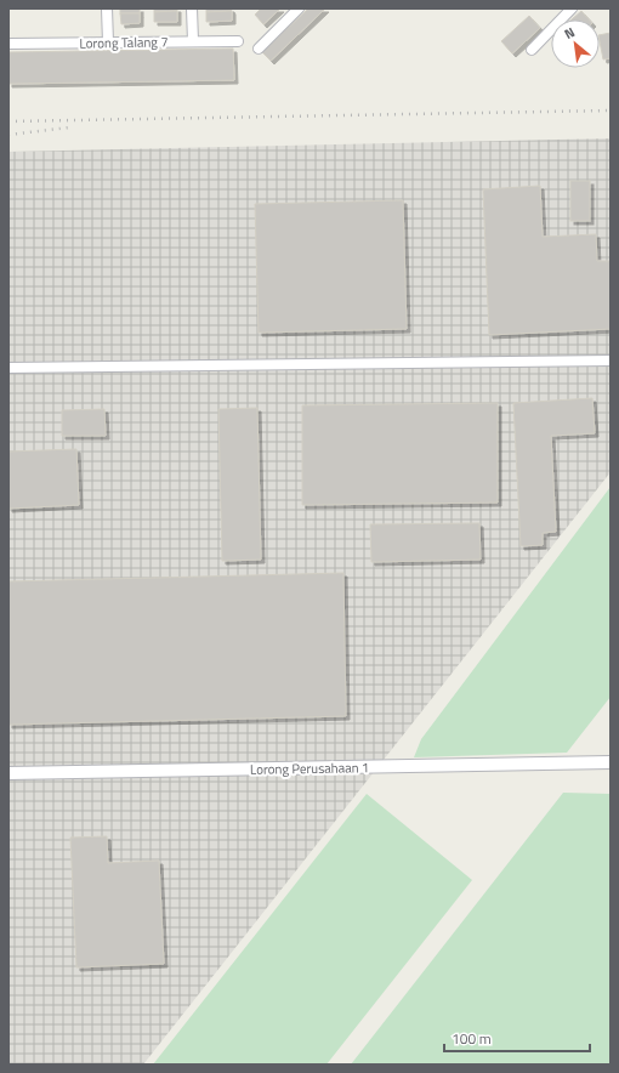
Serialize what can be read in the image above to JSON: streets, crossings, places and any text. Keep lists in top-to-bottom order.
{
  "streets": {
    "street": ["Lorong Talang 7", "Lorong Perusahaan 1"]
  },
  "scale_bar": "100 m",
  "north": "top left"
}
